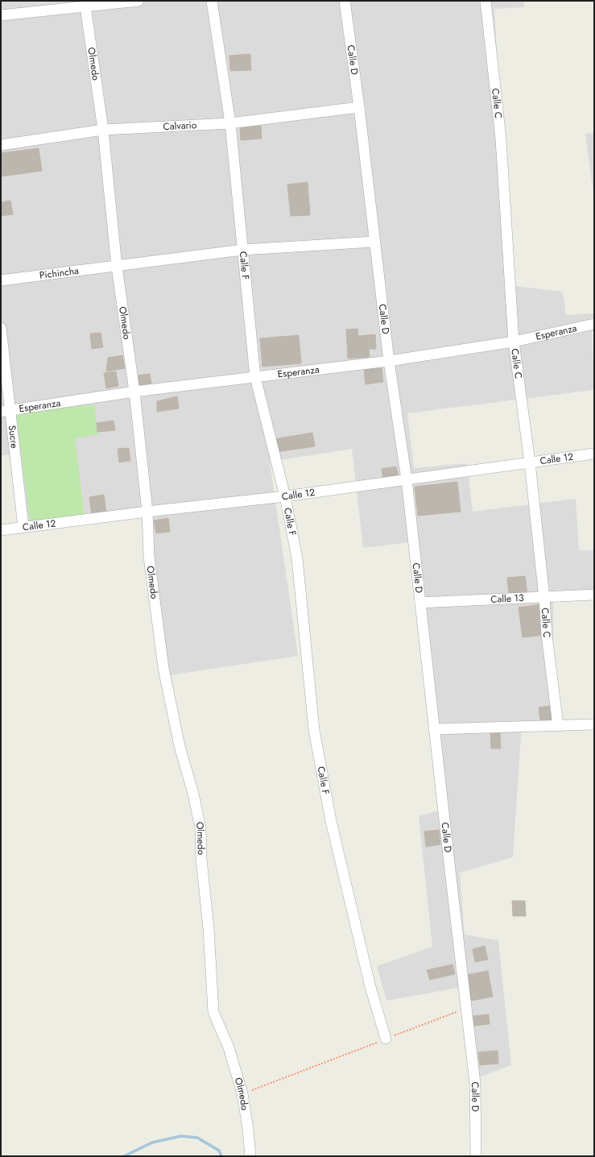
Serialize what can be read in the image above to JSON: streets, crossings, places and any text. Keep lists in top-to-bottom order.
{
  "streets": {
    "street": [
      "Calle D",
      "Olmedo",
      "Calle C",
      "Calvario",
      "Calle F",
      "Pichincha",
      "Esperanza",
      "Sucre",
      "Calle 12",
      "Calle 13"
    ]
  },
  "crossings": [
    ["Calle D", "Calvario"],
    ["Calle D", "Pichincha"],
    ["Calle D", "Esperanza"],
    ["Calle D", "Calle 12"],
    ["Calle D", "Calle 13"],
    ["Olmedo", "Calvario"],
    ["Olmedo", "Pichincha"],
    ["Olmedo", "Esperanza"],
    ["Olmedo", "Calle 12"],
    ["Calle C", "Esperanza"],
    ["Calle C", "Calle 12"],
    ["Calle C", "Calle 13"],
    ["Calvario", "Calle F"],
    ["Calle F", "Pichincha"],
    ["Calle F", "Esperanza"],
    ["Calle F", "Calle 12"],
    ["Esperanza", "Sucre"],
    ["Sucre", "Calle 12"]
  ]
}
